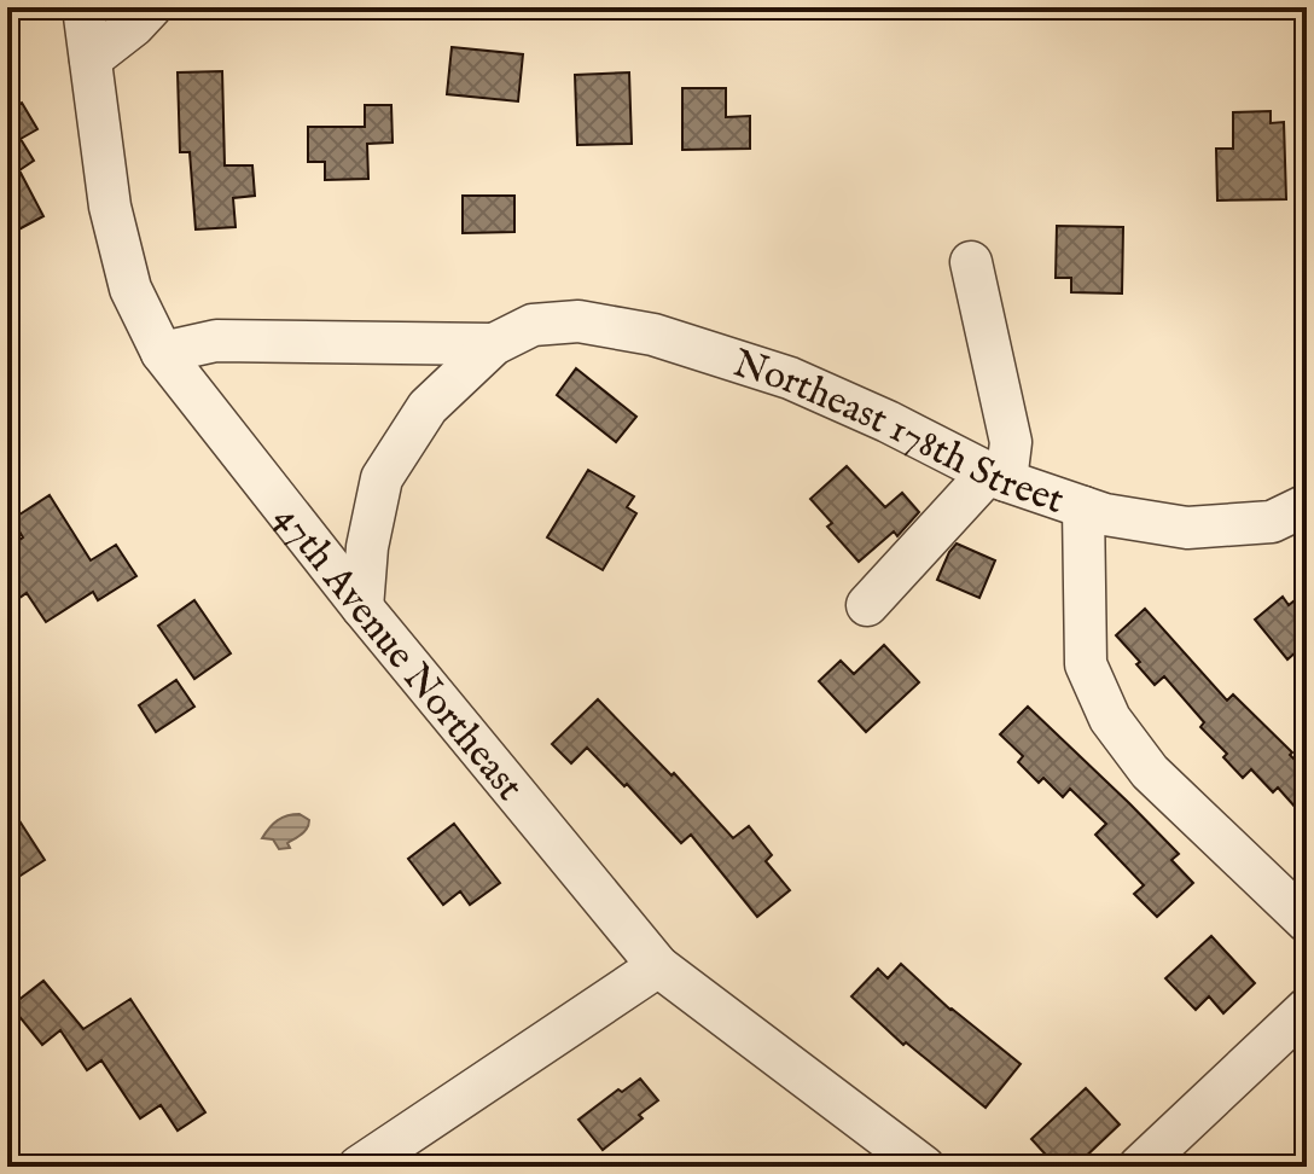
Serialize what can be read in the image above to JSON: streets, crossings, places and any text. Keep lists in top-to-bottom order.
{
  "streets": {
    "street": ["Northeast 178th Street", "47th Avenue Northeast"]
  },
  "crossings": [
    ["Northeast 178th Street", "47th Avenue Northeast"]
  ]
}
